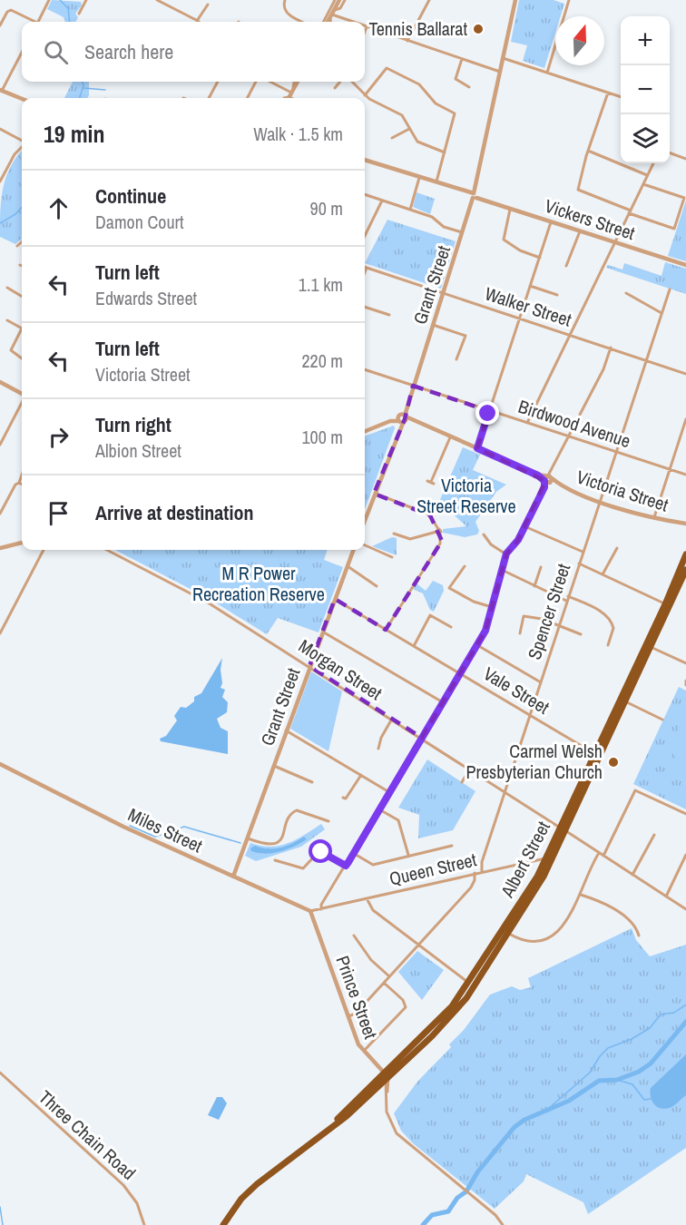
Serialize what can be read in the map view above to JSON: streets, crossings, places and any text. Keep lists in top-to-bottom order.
{
  "streets": {
    "highway": ["Albert Street"],
    "street": [
      "Vickers Street",
      "Grant Street",
      "Walker Street",
      "Birdwood Avenue",
      "Victoria Street",
      "Spencer Street",
      "Morgan Street",
      "Vale Street",
      "Miles Street",
      "Queen Street",
      "Prince Street",
      "Three Chain Road"
    ]
  },
  "crossings": [
    ["Vickers Street", "Grant Street"],
    ["Grant Street", "Walker Street"],
    ["Grant Street", "Birdwood Avenue"],
    ["Grant Street", "Victoria Street"],
    ["Grant Street", "Morgan Street"],
    ["Grant Street", "Vale Street"],
    ["Grant Street", "Miles Street"],
    ["Walker Street", "Spencer Street"],
    ["Birdwood Avenue", "Spencer Street"],
    ["Victoria Street", "Spencer Street"],
    ["Spencer Street", "Morgan Street"],
    ["Spencer Street", "Vale Street"],
    ["Spencer Street", "Queen Street"],
    ["Morgan Street", "Albert Street"],
    ["Vale Street", "Albert Street"],
    ["Miles Street", "Prince Street"],
    ["Albert Street", "Queen Street"],
    ["Albert Street", "Prince Street"]
  ],
  "parks": ["Victoria Street Reserve", "M R Power Recreation Reserve"],
  "places": ["Tennis Ballarat", "Carmel Welsh Presbyterian Church"],
  "north": "top",
  "page": {
    "map_buttons": ["+", "−"],
    "search": "Search here",
    "heading": ["19 min", "Walk · 1.5 km"],
    "list": [
      ["Continue", "Damon Court", "90 m"],
      ["Turn left", "Edwards Street", "1.1 km"],
      ["Turn left", "Victoria Street", "220 m"],
      ["Turn right", "Albion Street", "100 m"],
      "Arrive at destination"
    ]
  }
}
